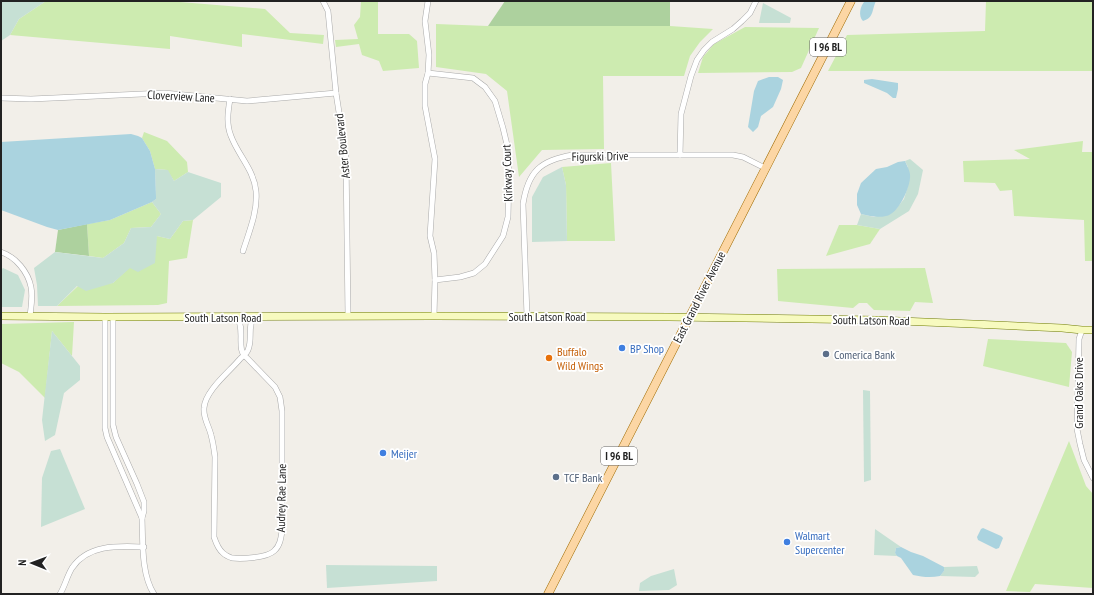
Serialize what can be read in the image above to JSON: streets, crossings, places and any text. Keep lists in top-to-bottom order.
{
  "streets": {
    "main road": ["I 96 BL", "East Grand River Avenue", "South Latson Road"],
    "street": [
      "Cloverview Lane",
      "Aster Boulevard",
      "Figurski Drive",
      "Kirkway Court",
      "Grand Oaks Drive",
      "Audrey Rae Lane"
    ]
  },
  "crossings": [
    ["Cloverview Lane", "Aster Boulevard"],
    ["Aster Boulevard", "South Latson Road"],
    ["Figurski Drive", "East Grand River Avenue"],
    ["Figurski Drive", "South Latson Road"],
    ["East Grand River Avenue", "South Latson Road"],
    ["South Latson Road", "Grand Oaks Drive"],
    ["South Latson Road", "Audrey Rae Lane"]
  ],
  "places": [
    "BP Shop",
    "Comerica Bank",
    "Buffalo Wild Wings",
    "Meijer",
    "TCF Bank",
    "Walmart Supercenter"
  ],
  "north": "left"
}
